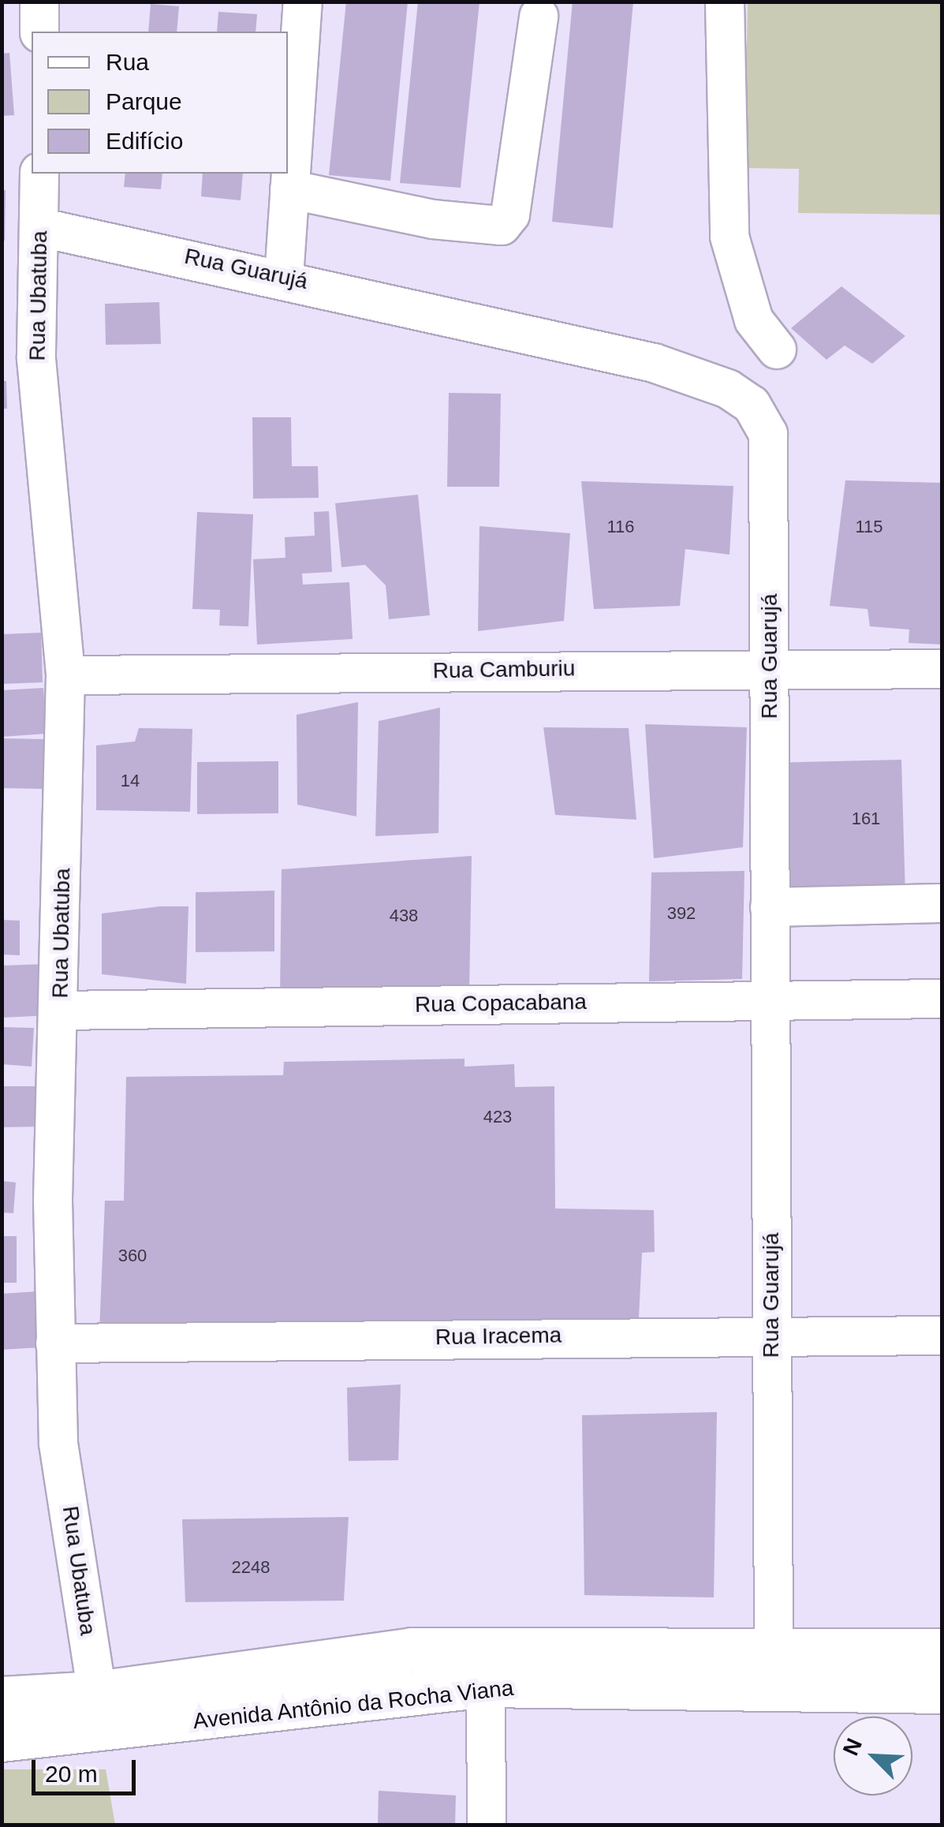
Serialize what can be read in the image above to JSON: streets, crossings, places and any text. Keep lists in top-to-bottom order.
{
  "streets": {
    "main road": ["Avenida Antônio da Rocha Viana"],
    "street": [
      "Rua Guarujá",
      "Rua Ubatuba",
      "Rua Camburiu",
      "Rua Copacabana",
      "Rua Iracema"
    ]
  },
  "crossings": [
    ["Rua Guarujá", "Rua Ubatuba"],
    ["Rua Guarujá", "Rua Camburiu"],
    ["Rua Guarujá", "Rua Copacabana"],
    ["Rua Guarujá", "Rua Iracema"],
    ["Rua Guarujá", "Avenida Antônio da Rocha Viana"],
    ["Rua Ubatuba", "Rua Camburiu"],
    ["Rua Ubatuba", "Rua Copacabana"],
    ["Rua Ubatuba", "Rua Iracema"],
    ["Rua Ubatuba", "Avenida Antônio da Rocha Viana"]
  ],
  "house_numbers": [
    "116",
    "115",
    "14",
    "161",
    "392",
    "438",
    "423",
    "360",
    "2248"
  ],
  "legend": ["Rua", "Parque", "Edifício"],
  "scale_bar": "20 m",
  "north": "top left"
}
